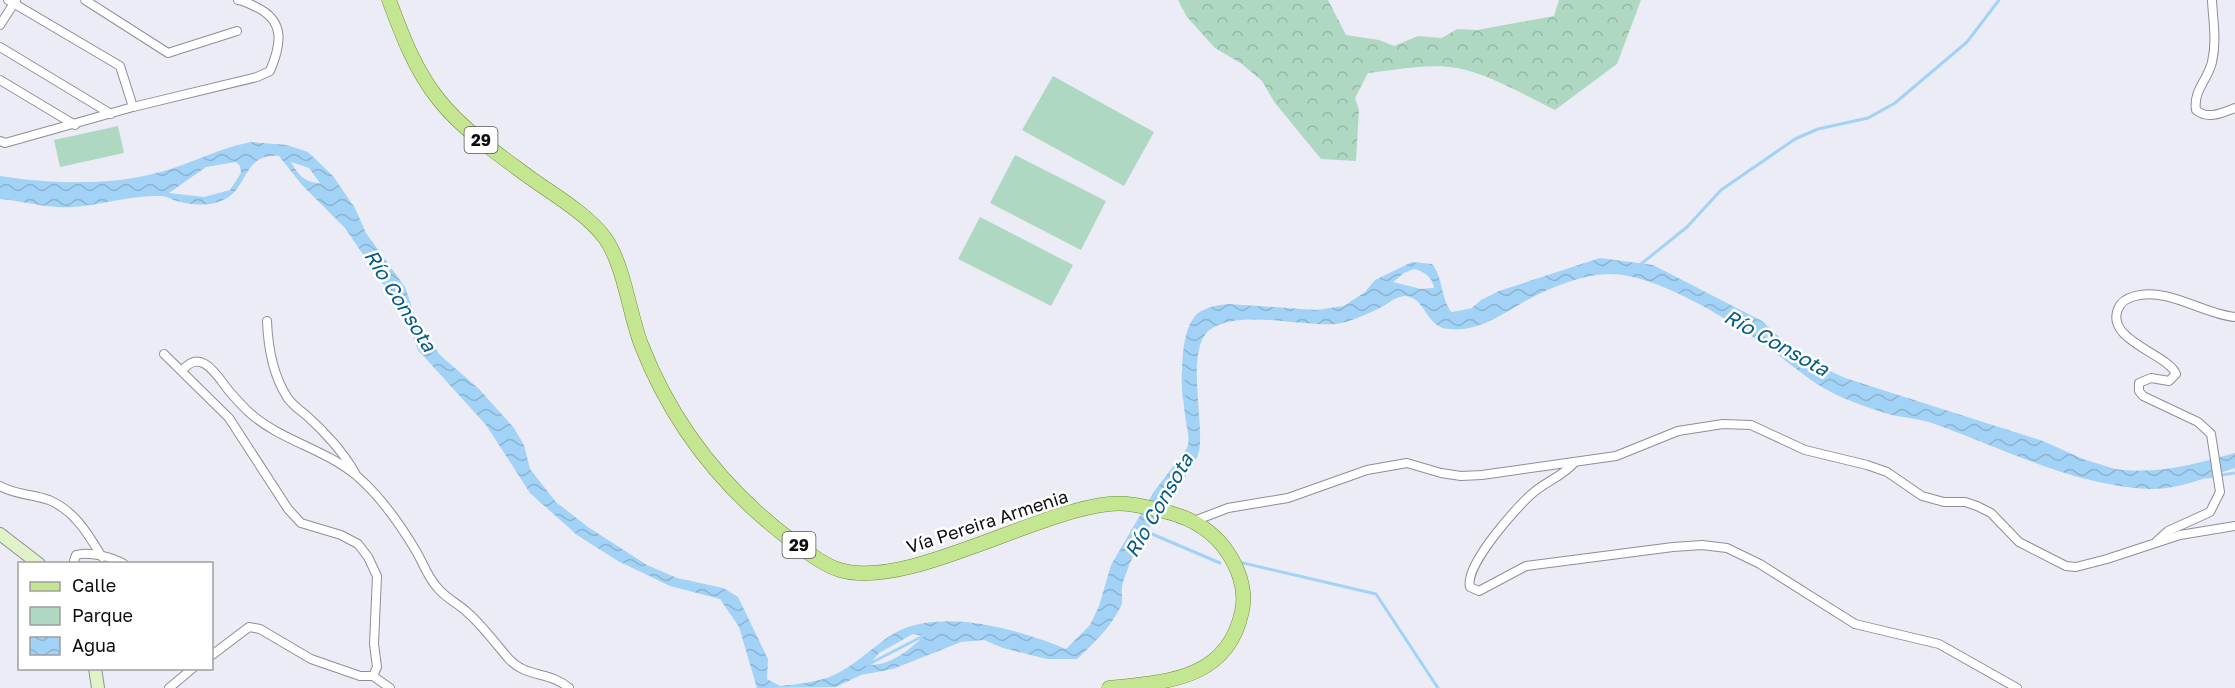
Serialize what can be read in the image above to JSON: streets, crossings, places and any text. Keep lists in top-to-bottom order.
{
  "streets": {
    "main road": ["29", "Vía Pereira Armenia"]
  },
  "crossings": [
    ["29", "Vía Pereira Armenia"]
  ],
  "water": ["Río Consota"],
  "legend": ["Calle", "Parque", "Agua"]
}
